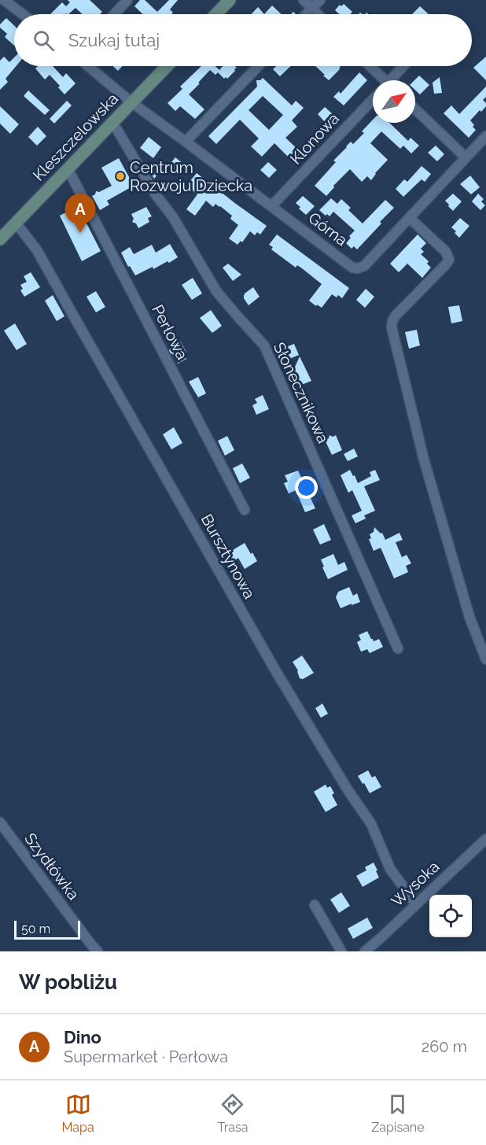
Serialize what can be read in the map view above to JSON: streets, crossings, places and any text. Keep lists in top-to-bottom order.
{
  "streets": {
    "main road": ["Kleszczelowska"],
    "street": [
      "Klonowa",
      "Górna",
      "Perłowa",
      "Słonecznikowa",
      "Bursztynowa",
      "Szydłówka",
      "Wysoka"
    ]
  },
  "crossings": [
    ["Kleszczelowska", "Górna"],
    ["Kleszczelowska", "Perłowa"],
    ["Kleszczelowska", "Słonecznikowa"],
    ["Kleszczelowska", "Bursztynowa"],
    ["Klonowa", "Górna"],
    ["Bursztynowa", "Wysoka"]
  ],
  "places": ["Centrum Rozwoju Dziecka"],
  "scale_bar": "50 m",
  "north": "top right",
  "page": {
    "search": "Szukaj tutaj",
    "pins": "A",
    "scale": "50 m",
    "heading": "W pobliżu",
    "list": [
      {
        "mark": "A",
        "name": "Dino",
        "note": "Supermarket · Perłowa",
        "value": "260 m"
      }
    ],
    "nav": ["Mapa", "Trasa", "Zapisane"]
  }
}
